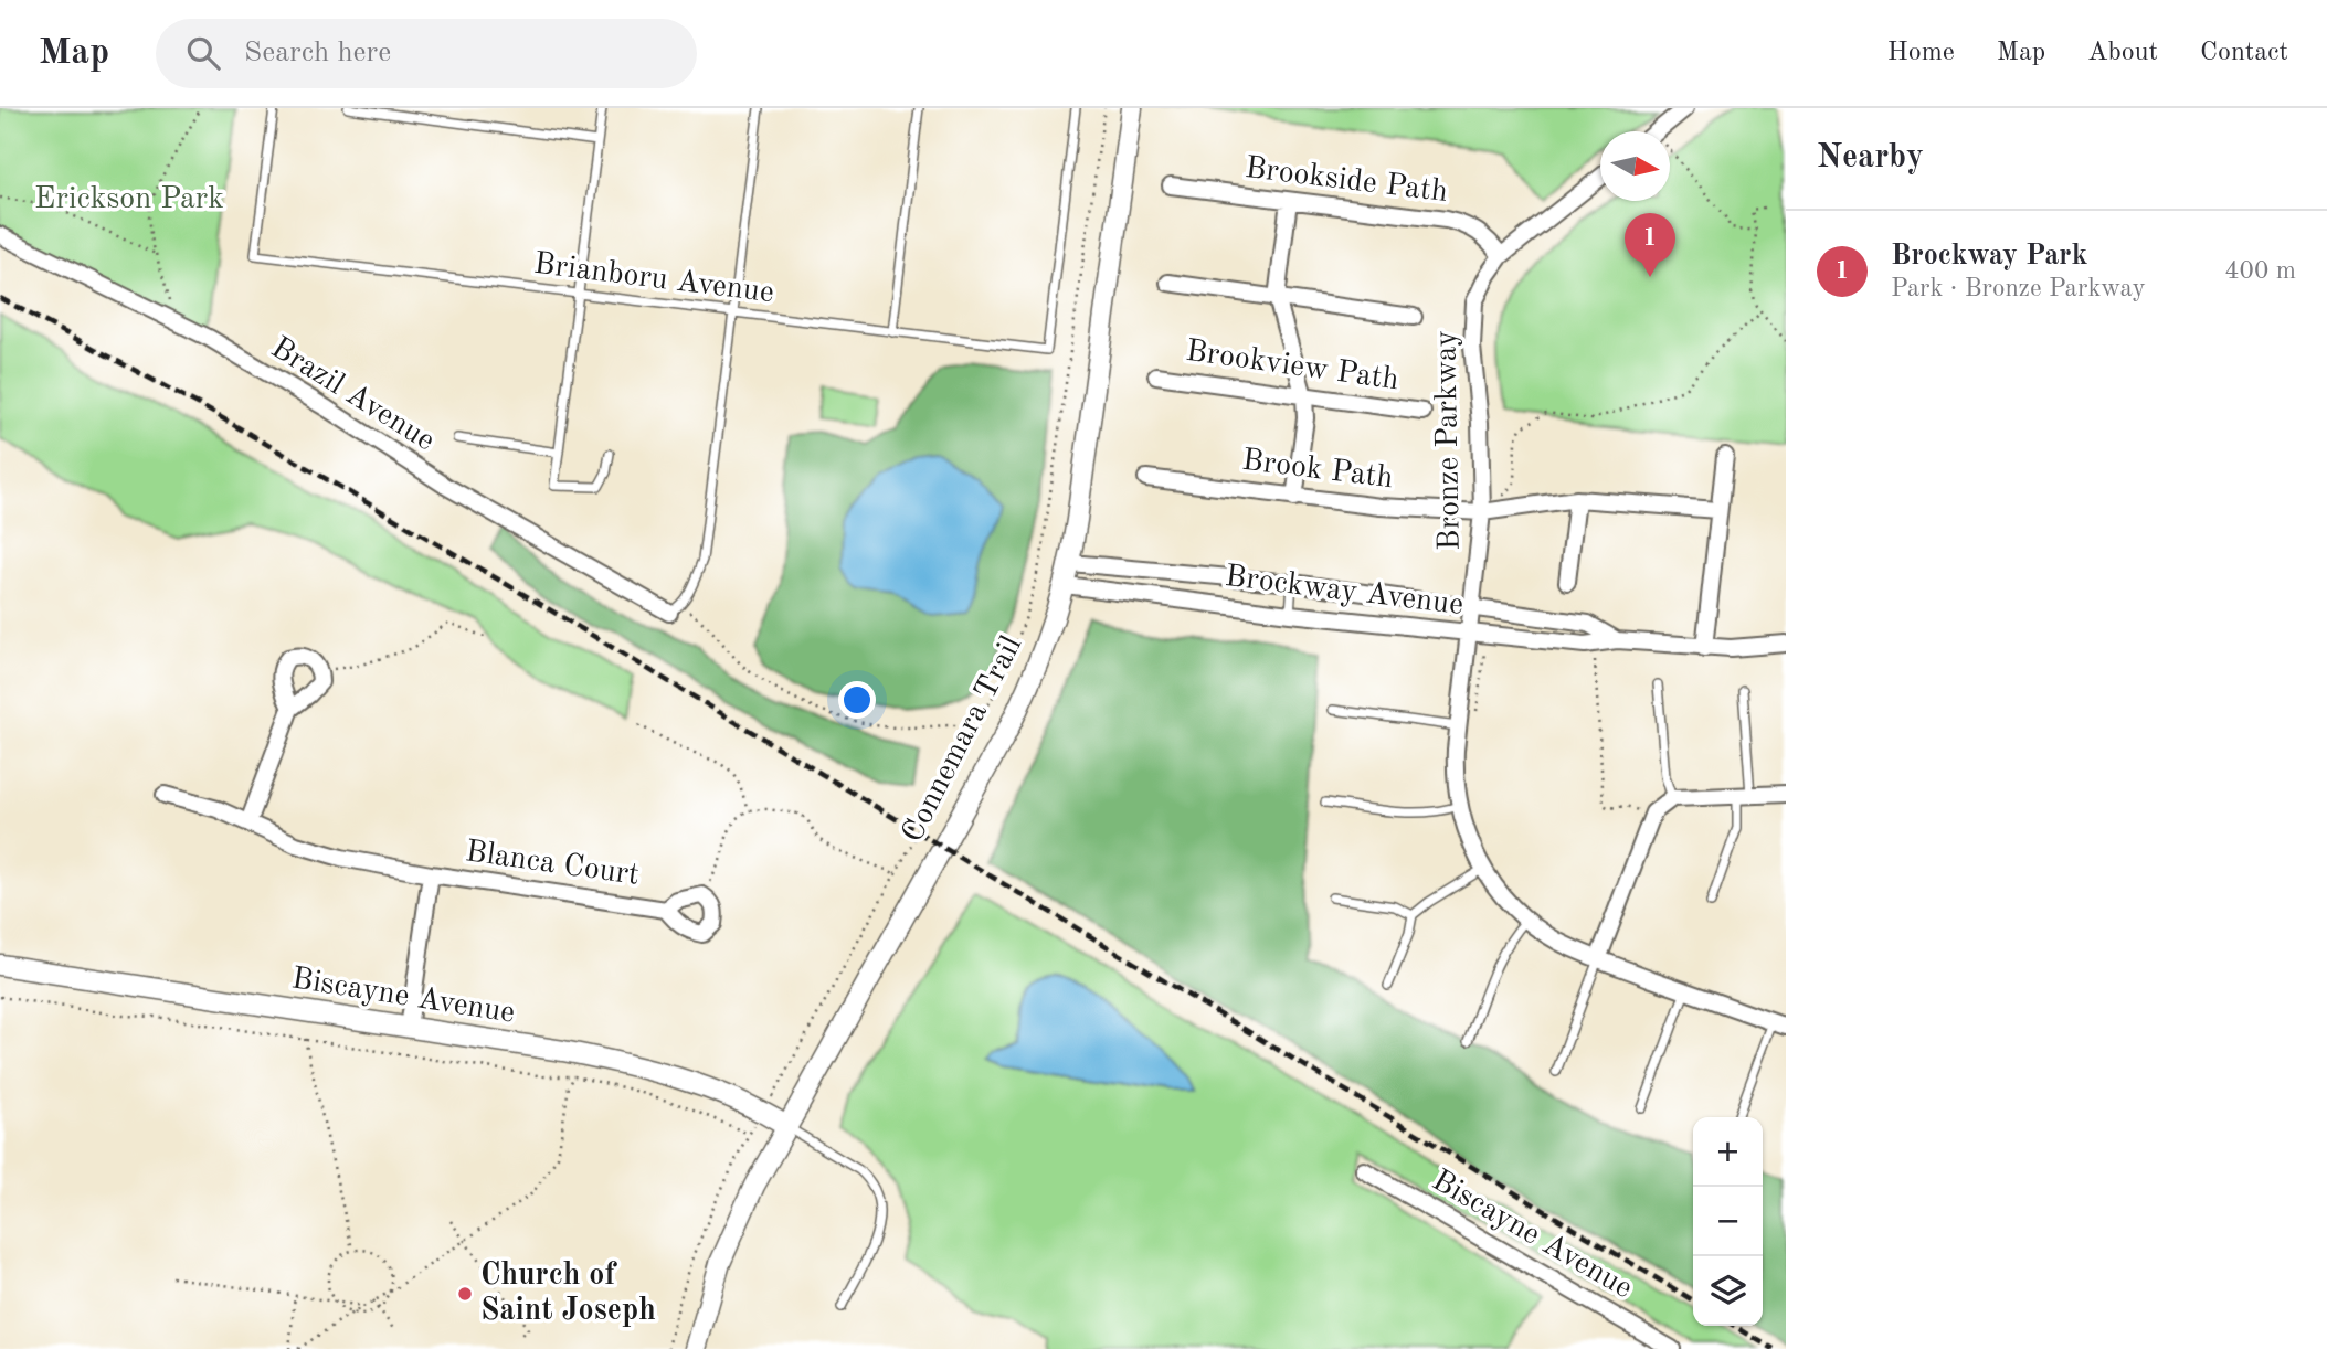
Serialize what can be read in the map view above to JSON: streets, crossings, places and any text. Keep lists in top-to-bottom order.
{
  "streets": {
    "street": [
      "Brookside Path",
      "Brookview Path",
      "Brazil Avenue",
      "Bronze Parkway",
      "Brook Path",
      "Brockway Avenue",
      "Connemara Trail",
      "Blanca Court",
      "Biscayne Avenue"
    ],
    "lane": ["Brianboru Avenue"]
  },
  "crossings": [
    ["Brookside Path", "Bronze Parkway"],
    ["Bronze Parkway", "Brook Path"],
    ["Bronze Parkway", "Brockway Avenue"],
    ["Brockway Avenue", "Connemara Trail"],
    ["Connemara Trail", "Biscayne Avenue"]
  ],
  "parks": ["Erickson Park"],
  "places": ["Church of Saint Joseph"],
  "north": "right",
  "page": {
    "header": "Map",
    "search": "Search here",
    "nav": [
      "Home",
      "Map",
      "About",
      "Contact"
    ],
    "heading": "Nearby",
    "list": [
      {
        "mark": "1",
        "name": "Brockway Park",
        "note": "Park · Bronze Parkway",
        "value": "400 m"
      }
    ],
    "pins": "1",
    "map_buttons": ["+", "−"]
  }
}
